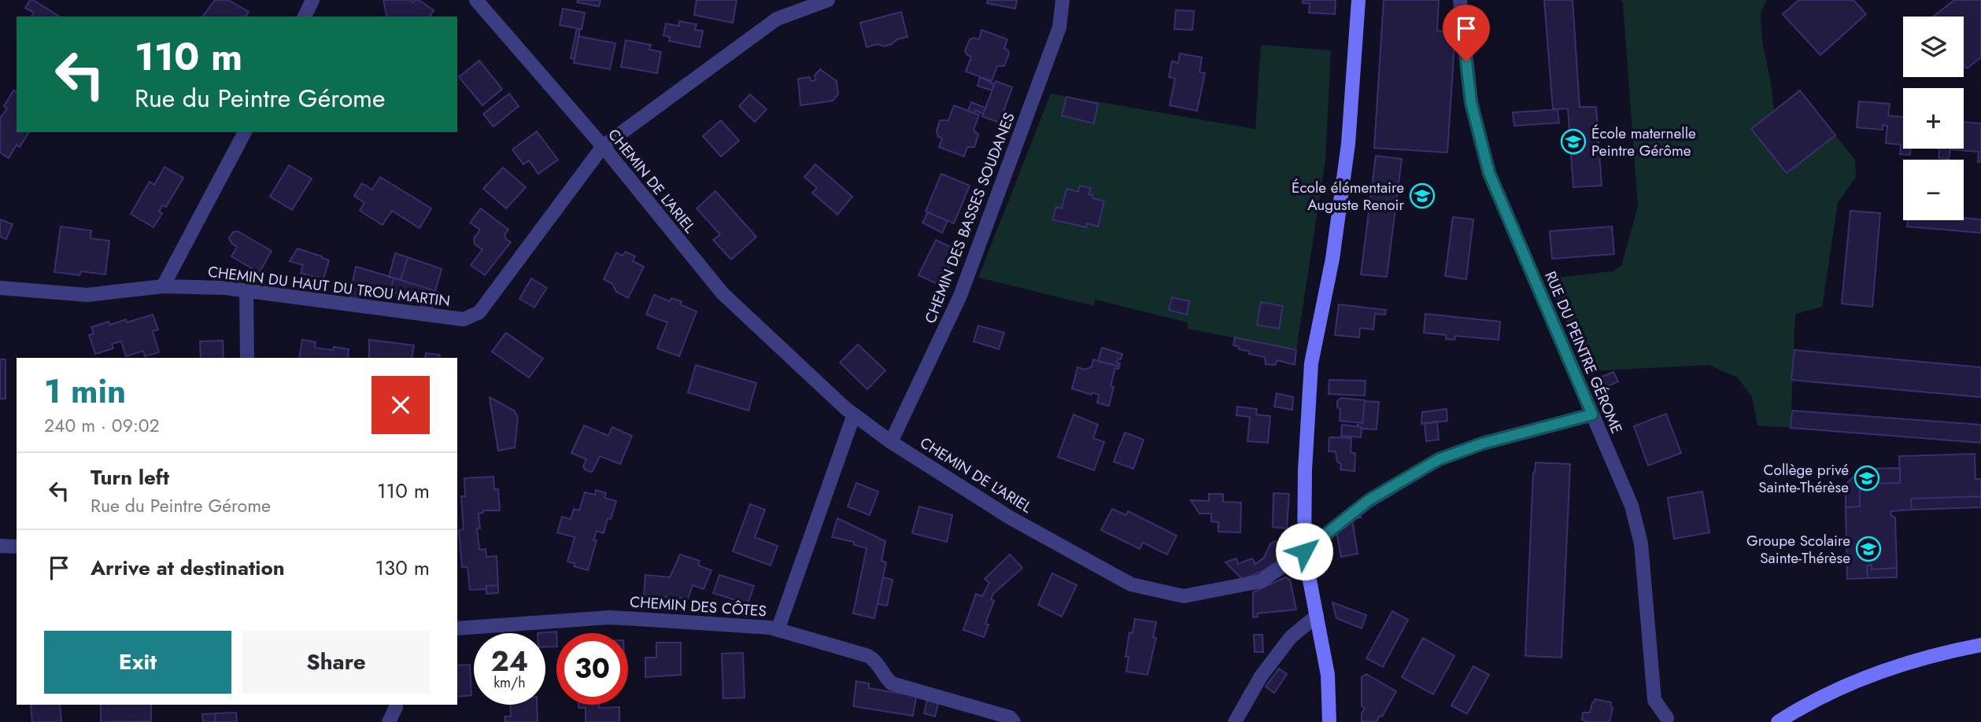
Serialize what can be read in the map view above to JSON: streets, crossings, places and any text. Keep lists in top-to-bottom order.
{
  "streets": {
    "street": [
      "CHEMIN DE L'ARIEL",
      "CHEMIN DES BASSES SOUDANES",
      "CHEMIN DU HAUT DU TROU MARTIN",
      "RUE DU PEINTRE GÉROME",
      "CHEMIN DES CÔTES"
    ]
  },
  "crossings": [
    ["CHEMIN DE L'ARIEL", "CHEMIN DES BASSES SOUDANES"],
    ["CHEMIN DE L'ARIEL", "CHEMIN DU HAUT DU TROU MARTIN"],
    ["CHEMIN DE L'ARIEL", "RUE DU PEINTRE GÉROME"]
  ],
  "places": {
    "school or university": [
      "École maternelle Peintre Gérôme",
      "École élémentaire Auguste Renoir",
      "Collège privé Sainte-Thérèse",
      "Groupe Scolaire Sainte-Thérèse"
    ]
  },
  "page": {
    "map_buttons": ["+", "−"],
    "turn": ["110 m", "Rue du Peintre Gérome"],
    "heading": ["1 min", "240 m · 09:02"],
    "list": [
      {
        "name": "Turn left",
        "note": "Rue du Peintre Gérome",
        "value": "110 m"
      },
      {
        "name": "Arrive at destination",
        "value": "130 m"
      }
    ],
    "buttons": ["Exit", "Share"],
    "speed": "24 km/h",
    "limit": "30"
  }
}
